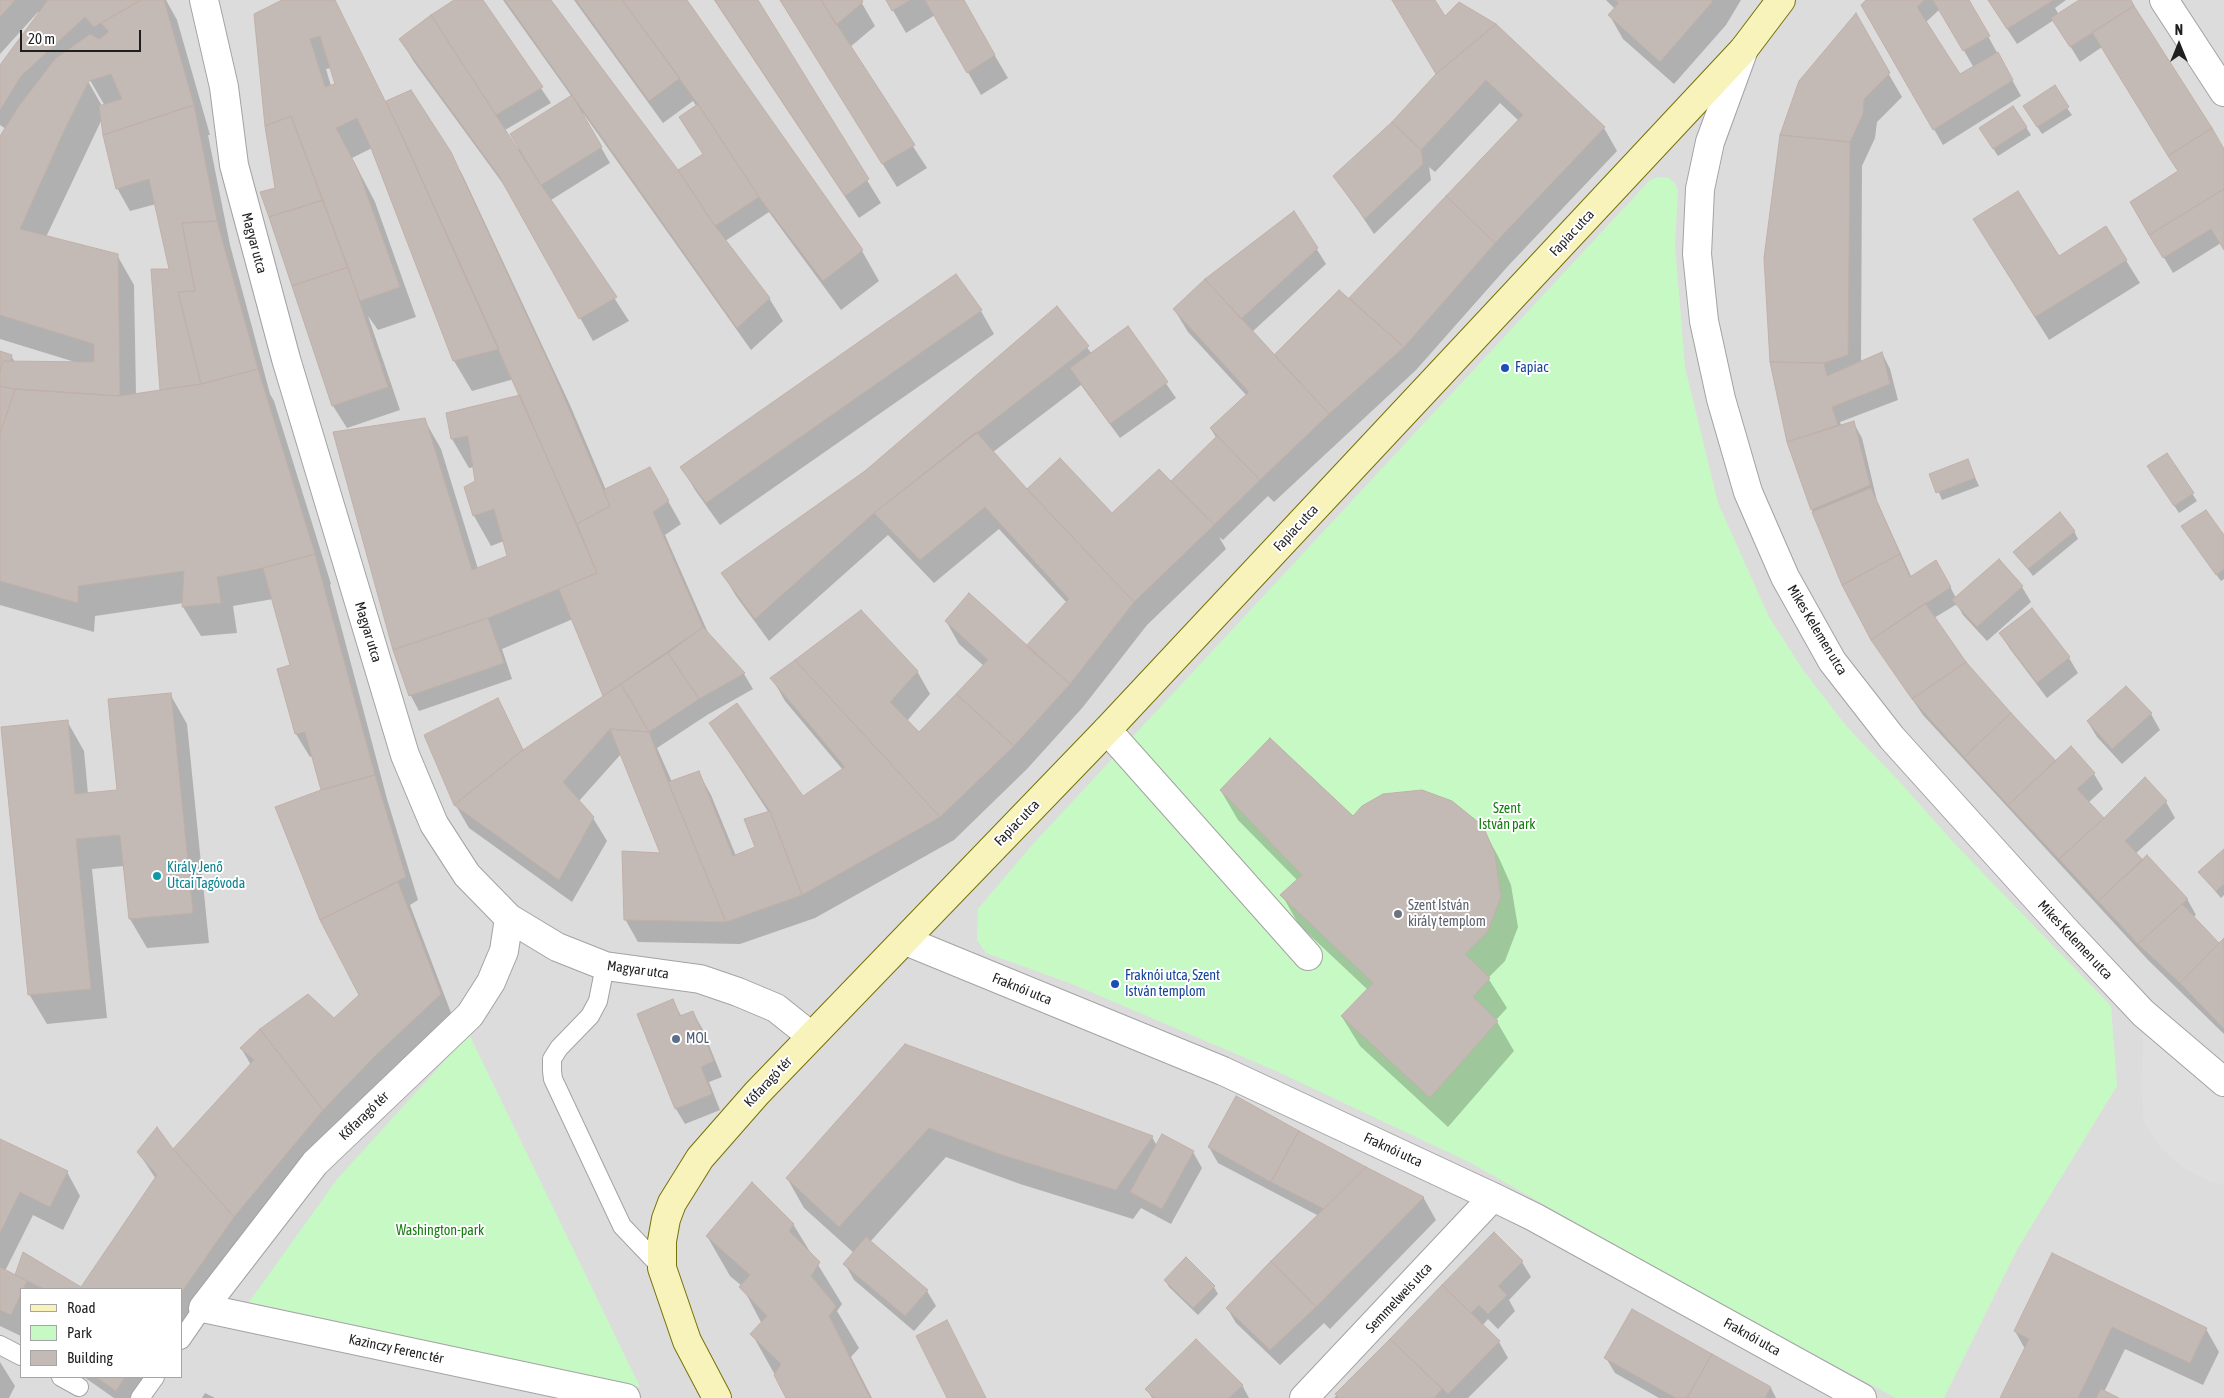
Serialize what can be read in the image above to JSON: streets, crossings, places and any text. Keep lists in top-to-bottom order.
{
  "streets": {
    "street": [
      "Fapiac utca",
      "Magyar utca",
      "Mikes Kelemen utca",
      "Fraknói utca",
      "Kőfaragó tér",
      "Semmelweis utca",
      "Kazinczy Ferenc tér"
    ]
  },
  "crossings": [
    ["Fapiac utca", "Magyar utca"],
    ["Fapiac utca", "Mikes Kelemen utca"],
    ["Fapiac utca", "Fraknói utca"],
    ["Fapiac utca", "Kőfaragó tér"],
    ["Magyar utca", "Kőfaragó tér"],
    ["Fraknói utca", "Semmelweis utca"],
    ["Kőfaragó tér", "Kazinczy Ferenc tér"]
  ],
  "parks": ["Szent István park", "Washington-park"],
  "places": [
    "Fapiac",
    "Király Jenő Utcai Tagóvoda",
    "Szent István király templom",
    "Fraknói utca, Szent István templom",
    "MOL"
  ],
  "legend": ["Road", "Park", "Building"],
  "scale_bar": "20 m",
  "north": "top"
}
